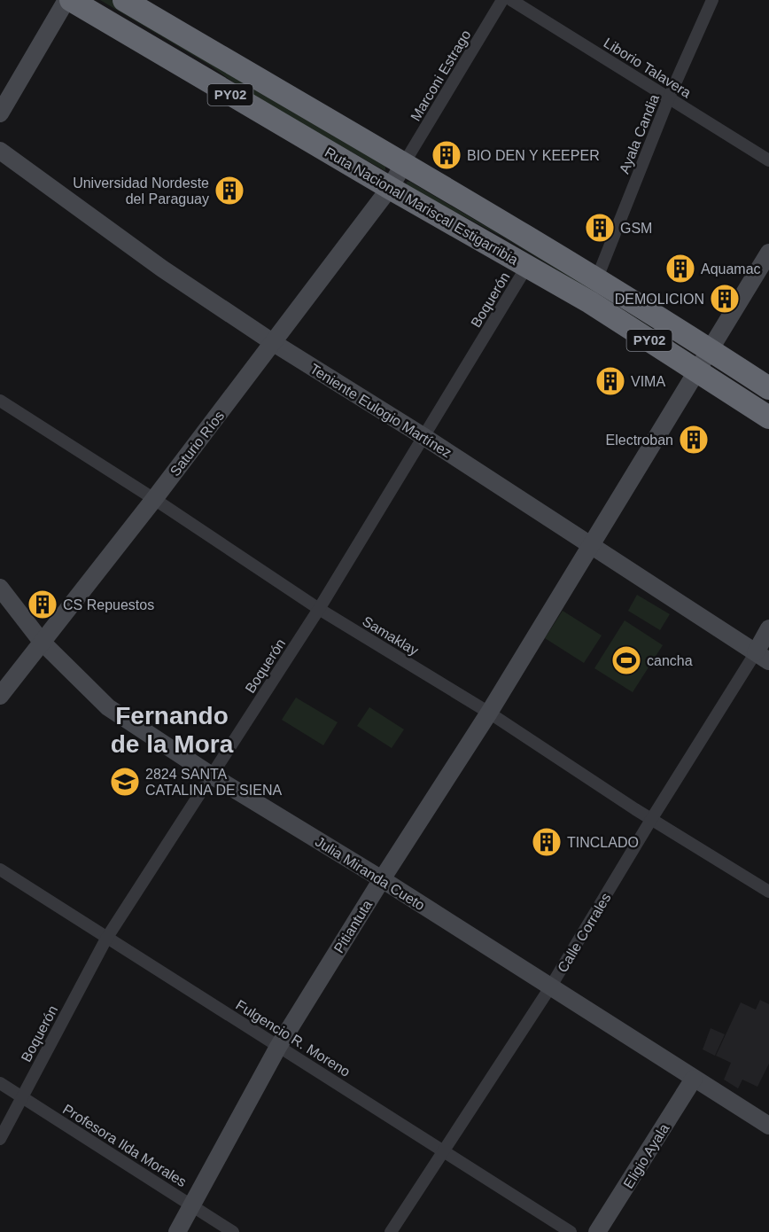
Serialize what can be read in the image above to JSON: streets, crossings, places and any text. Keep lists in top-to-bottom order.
{
  "streets": {
    "highway": ["PY02", "Ruta Nacional Mariscal Estigarribia"],
    "street": [
      "Liborio Talavera",
      "Marconi Estrago",
      "Ayala Candia",
      "Boquerón",
      "Teniente Eulogio Martínez",
      "Saturio Ríos",
      "Samaklay",
      "Julia Miranda Cueto",
      "Pitiantuta",
      "Calle Corrales",
      "Fulgencio R. Moreno",
      "Profesora Ilda Morales",
      "Eligio Ayala"
    ]
  },
  "crossings": [
    ["Liborio Talavera", "Ayala Candia"],
    ["Marconi Estrago", "Ruta Nacional Mariscal Estigarribia"],
    ["Marconi Estrago", "Saturio Ríos"],
    ["Ayala Candia", "Ruta Nacional Mariscal Estigarribia"],
    ["Ruta Nacional Mariscal Estigarribia", "Boquerón"],
    ["Ruta Nacional Mariscal Estigarribia", "Saturio Ríos"],
    ["Ruta Nacional Mariscal Estigarribia", "Pitiantuta"],
    ["Boquerón", "Teniente Eulogio Martínez"],
    ["Boquerón", "Samaklay"],
    ["Boquerón", "Julia Miranda Cueto"],
    ["Boquerón", "Fulgencio R. Moreno"],
    ["Boquerón", "Profesora Ilda Morales"],
    ["Teniente Eulogio Martínez", "Saturio Ríos"],
    ["Teniente Eulogio Martínez", "Pitiantuta"],
    ["Teniente Eulogio Martínez", "Calle Corrales"],
    ["Saturio Ríos", "Samaklay"],
    ["Saturio Ríos", "Julia Miranda Cueto"],
    ["Samaklay", "Pitiantuta"],
    ["Samaklay", "Calle Corrales"],
    ["Julia Miranda Cueto", "Pitiantuta"],
    ["Julia Miranda Cueto", "Calle Corrales"],
    ["Julia Miranda Cueto", "Eligio Ayala"],
    ["Pitiantuta", "Fulgencio R. Moreno"],
    ["Pitiantuta", "Profesora Ilda Morales"],
    ["Calle Corrales", "Fulgencio R. Moreno"]
  ],
  "districts": ["Fernando de la Mora"],
  "places": {
    "building": [
      "BIO DEN Y KEEPER",
      "Universidad Nordeste del Paraguay",
      "GSM",
      "Aquamac",
      "DEMOLICION",
      "VIMA",
      "Electroban",
      "CS Repuestos",
      "TINCLADO"
    ],
    "sports": ["cancha"],
    "school or university": ["2824 SANTA CATALINA DE SIENA"]
  }
}
